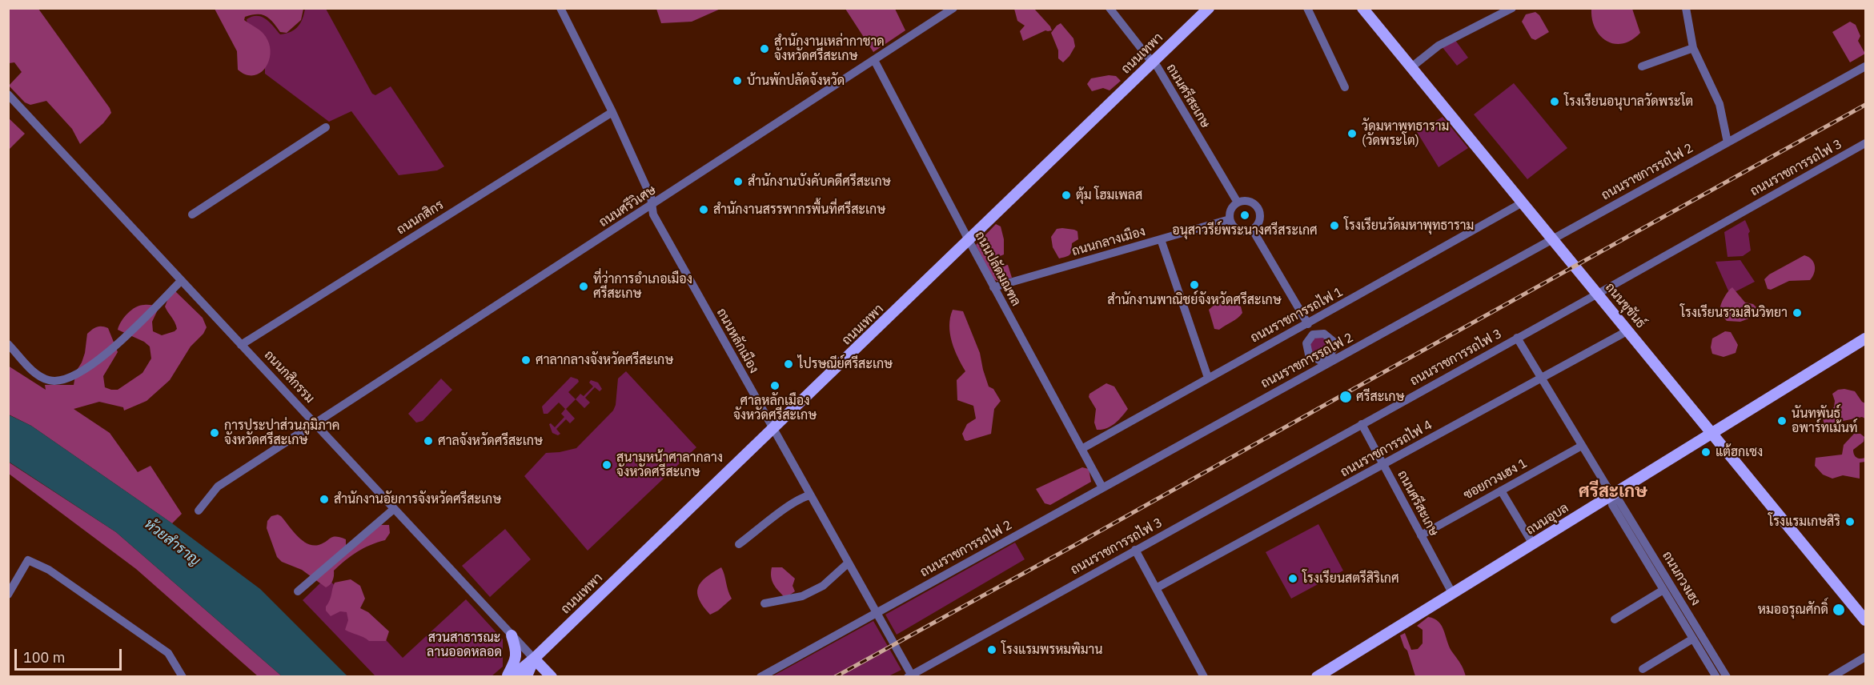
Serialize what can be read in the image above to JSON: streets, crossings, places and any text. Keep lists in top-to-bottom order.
{
  "streets": {
    "main road": [
      "ถนนเทพา",
      "ถนนขุขันธ์",
      "ถนนกสิกรรม",
      "ถนนอุบล"
    ],
    "street": [
      "ถนนศรีสะเกษ",
      "ถนนราชการรถไฟ 3",
      "ถนนราชการรถไฟ 2",
      "ถนนศรีวิเศษ",
      "ถนนกสิกร",
      "ถนนกลางเมือง",
      "ถนนปลัดมณฑล",
      "ถนนราชการรถไฟ 1",
      "ถนนหลักเมือง",
      "ถนนราชการรถไฟ 4",
      "ซอยกวงเฮง 1",
      "ถนนกวงเฮง"
    ]
  },
  "crossings": [
    ["ถนนเทพา", "ถนนศรีสะเกษ"],
    ["ถนนเทพา", "ถนนปลัดมณฑล"],
    ["ถนนเทพา", "ถนนหลักเมือง"],
    ["ถนนเทพา", "ถนนกสิกรรม"],
    ["ถนนศรีสะเกษ", "ถนนราชการรถไฟ 3"],
    ["ถนนศรีสะเกษ", "ถนนกลางเมือง"],
    ["ถนนศรีสะเกษ", "ถนนราชการรถไฟ 4"],
    ["ถนนศรีสะเกษ", "ซอยกวงเฮง 1"],
    ["ถนนศรีสะเกษ", "ถนนอุบล"],
    ["ถนนราชการรถไฟ 3", "ถนนขุขันธ์"],
    ["ถนนราชการรถไฟ 3", "ถนนหลักเมือง"],
    ["ถนนราชการรถไฟ 3", "ถนนกวงเฮง"],
    ["ถนนราชการรถไฟ 2", "ถนนปลัดมณฑล"],
    ["ถนนราชการรถไฟ 2", "ถนนขุขันธ์"],
    ["ถนนราชการรถไฟ 2", "ถนนหลักเมือง"],
    ["ถนนศรีวิเศษ", "ถนนปลัดมณฑล"],
    ["ถนนศรีวิเศษ", "ถนนหลักเมือง"],
    ["ถนนศรีวิเศษ", "ถนนกสิกรรม"],
    ["ถนนกสิกร", "ถนนหลักเมือง"],
    ["ถนนกสิกร", "ถนนกสิกรรม"],
    ["ถนนกลางเมือง", "ถนนปลัดมณฑล"],
    ["ถนนปลัดมณฑล", "ถนนราชการรถไฟ 1"],
    ["ถนนขุขันธ์", "ถนนราชการรถไฟ 1"],
    ["ถนนขุขันธ์", "ถนนราชการรถไฟ 4"],
    ["ถนนขุขันธ์", "ถนนอุบล"],
    ["ถนนราชการรถไฟ 4", "ถนนกวงเฮง"],
    ["ซอยกวงเฮง 1", "ถนนกวงเฮง"],
    ["ถนนอุบล", "ถนนกวงเฮง"]
  ],
  "districts": ["ศรีสะเกษ"],
  "water": ["ห้วยสำราญ"],
  "parks": ["สวนสาธารณะ ลานออดหลอด"],
  "places": [
    "สำนักงานเหล่ากาชาด จังหวัดศรีสะเกษ",
    "บ้านพักปลัดจังหวัด",
    "โรงเรียนอนุบาลวัดพระโต",
    "วัดมหาพุทธาราม (วัดพระโต)",
    "สำนักงานบังคับคดีศรีสะเกษ",
    "ตุ้ม โฮมเพลส",
    "สำนักงานสรรพากรพื้นที่ศรีสะเกษ",
    "อนุสาวรีย์พระนางศรีสระเกศ",
    "โรงเรียนวัดมหาพุทธาราม",
    "สำนักงานพาณิชย์จังหวัดศรีสะเกษ",
    "ที่ว่าการอำเภอเมือง ศรีสะเกษ",
    "โรงเรียนรวมสินวิทยา",
    "ศาลากลางจังหวัดศรีสะเกษ",
    "ไปรษณีย์ศรีสะเกษ",
    "ศาลหลักเมือง จังหวัดศรีสะเกษ",
    "ศรีสะเกษ",
    "นันทพันธ์ อพาร์ทเม้นท์",
    "การประปาส่วนภูมิภาค จังหวัดศรีสะเกษ",
    "ศาลจังหวัดศรีสะเกษ",
    "แต้ฮกเซง",
    "สนามหน้าศาลากลาง จังหวัดศรีสะเกษ",
    "สำนักงานอัยการจังหวัดศรีสะเกษ",
    "โรงแรมเกษสิริ",
    "โรงเรียนสตรีสิริเกศ",
    "หมออรุณศักดิ์",
    "โรงแรมพรหมพิมาน"
  ],
  "scale_bar": "100 m"
}
